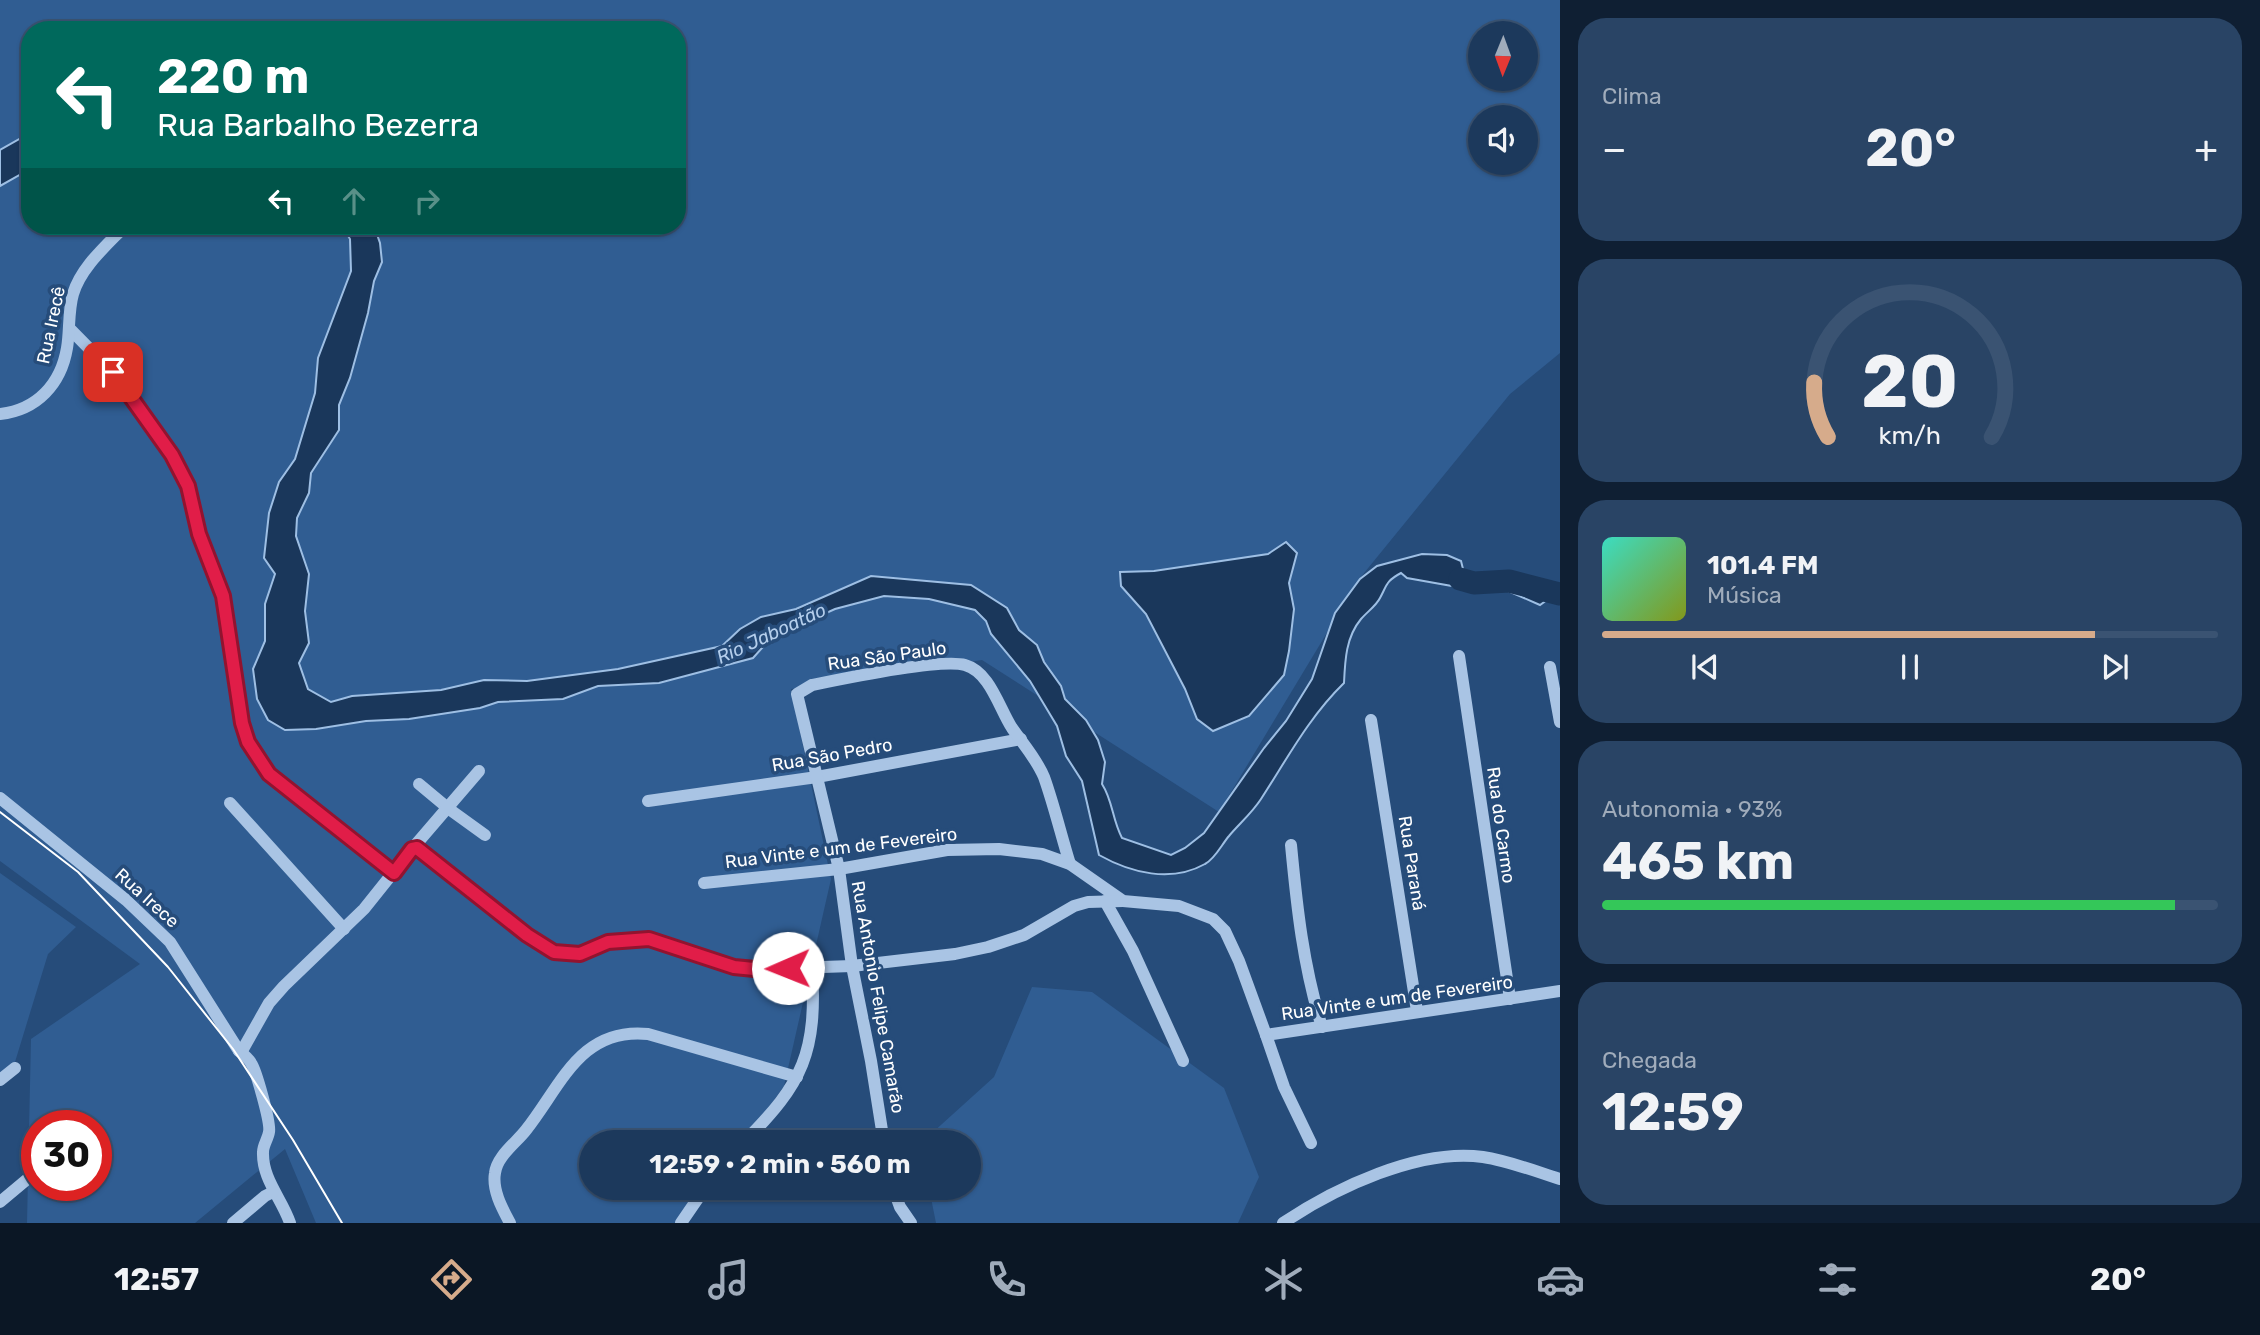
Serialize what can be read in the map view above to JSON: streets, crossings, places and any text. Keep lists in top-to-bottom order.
{
  "streets": {
    "street": [
      "Rua Irecê",
      "Rua São Paulo",
      "Rua São Pedro",
      "Rua do Carmo",
      "Rua Vinte e um de Fevereiro",
      "Rua Paraná",
      "Rua Irece",
      "Rua Antonio Felipe Camarão"
    ]
  },
  "crossings": [
    ["Rua São Paulo", "Rua São Pedro"],
    ["Rua São Paulo", "Rua Vinte e um de Fevereiro"],
    ["Rua São Paulo", "Rua Antonio Felipe Camarão"],
    ["Rua São Pedro", "Rua Antonio Felipe Camarão"],
    ["Rua do Carmo", "Rua Vinte e um de Fevereiro"],
    ["Rua Vinte e um de Fevereiro", "Rua Paraná"],
    ["Rua Vinte e um de Fevereiro", "Rua Antonio Felipe Camarão"]
  ],
  "water": ["Rio Jaboatão"],
  "north": "bottom",
  "page": {
    "tile": [
      "Clima",
      ["Autonomia · 93%", "465 km"],
      ["Chegada", "12:59"]
    ],
    "turn": ["220 m", "Rua Barbalho Bezerra"],
    "heat": ["−", "20°", "+"],
    "song": ["101.4 FM", "Música"],
    "limit": "30",
    "trip": "12:59 · 2 min · 560 m",
    "tabs": ["12:57", "20°"],
    "gauge": ["20", "km/h"]
  }
}
